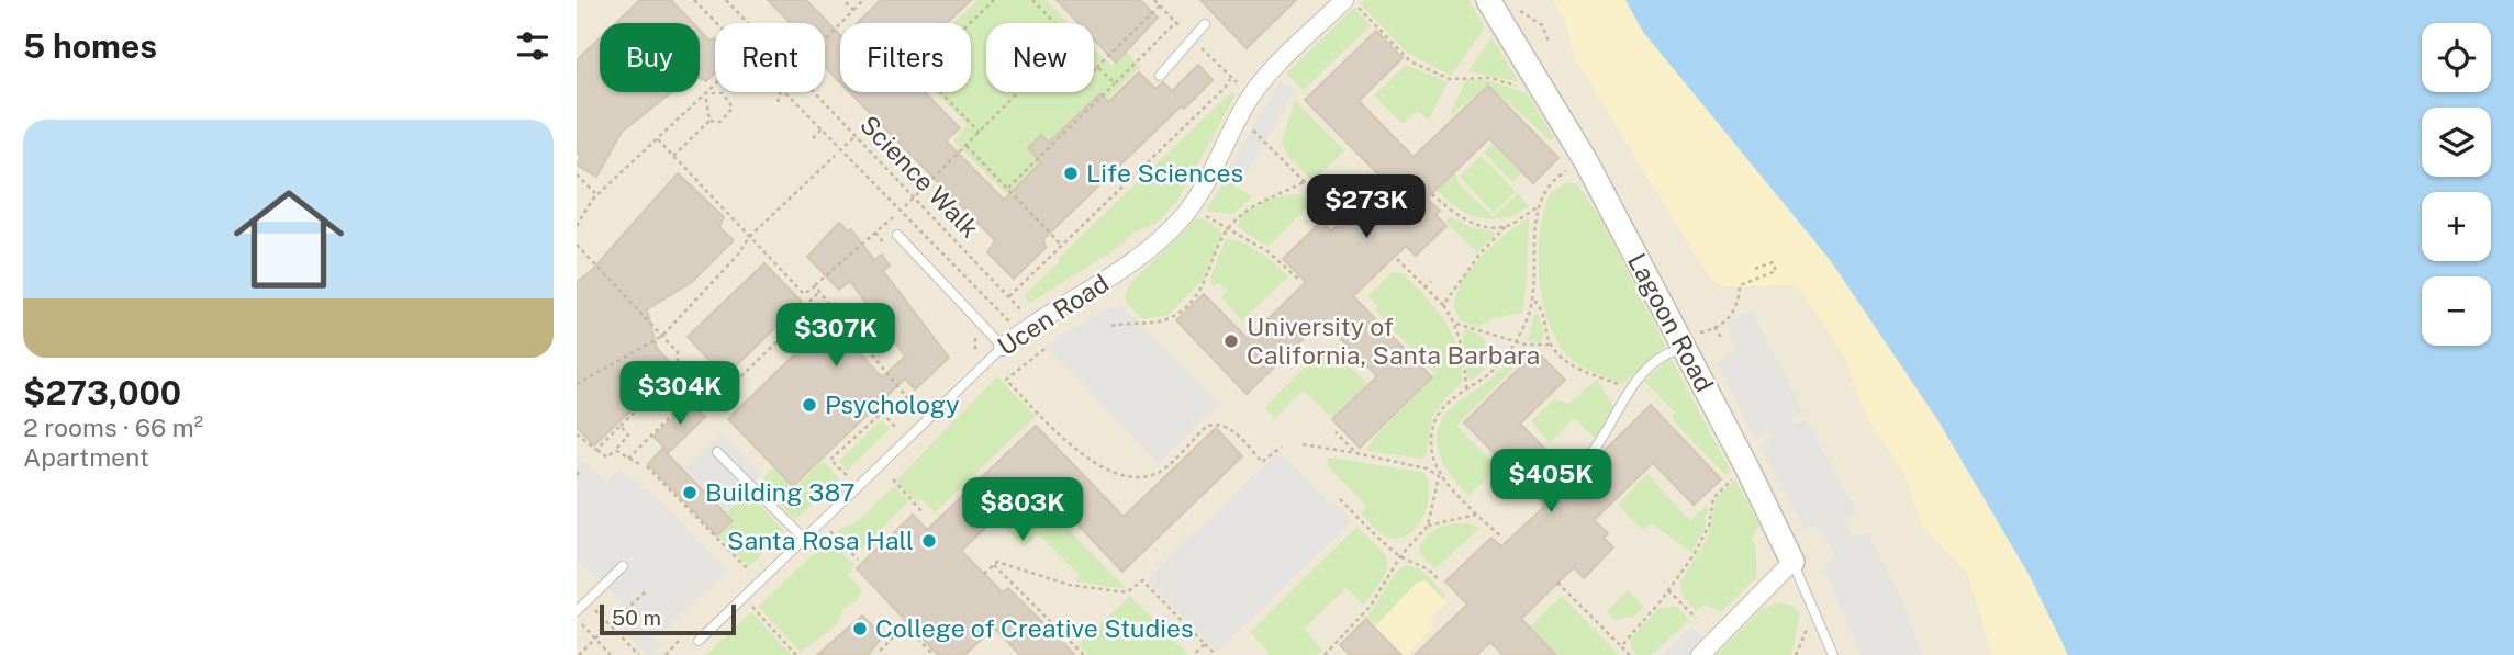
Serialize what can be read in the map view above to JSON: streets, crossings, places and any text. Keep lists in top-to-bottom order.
{
  "streets": {
    "street": ["Ucen Road", "Lagoon Road"],
    "path": ["Science Walk"]
  },
  "places": [
    "Life Sciences",
    "University of California, Santa Barbara",
    "Psychology",
    "Building 387",
    "Santa Rosa Hall",
    "College of Creative Studies"
  ],
  "scale_bar": "50 m",
  "page": {
    "heading": "5 homes",
    "map_buttons": ["+", "−"],
    "chip": [
      "Buy",
      "Rent",
      "Filters",
      "New"
    ],
    "list": [
      {
        "name": "$273,000",
        "note": "2 rooms · 66 m² · Apartment"
      }
    ],
    "price": [
      "$273K",
      "$307K",
      "$304K",
      "$405K",
      "$803K"
    ],
    "scale": "50 m"
  }
}
